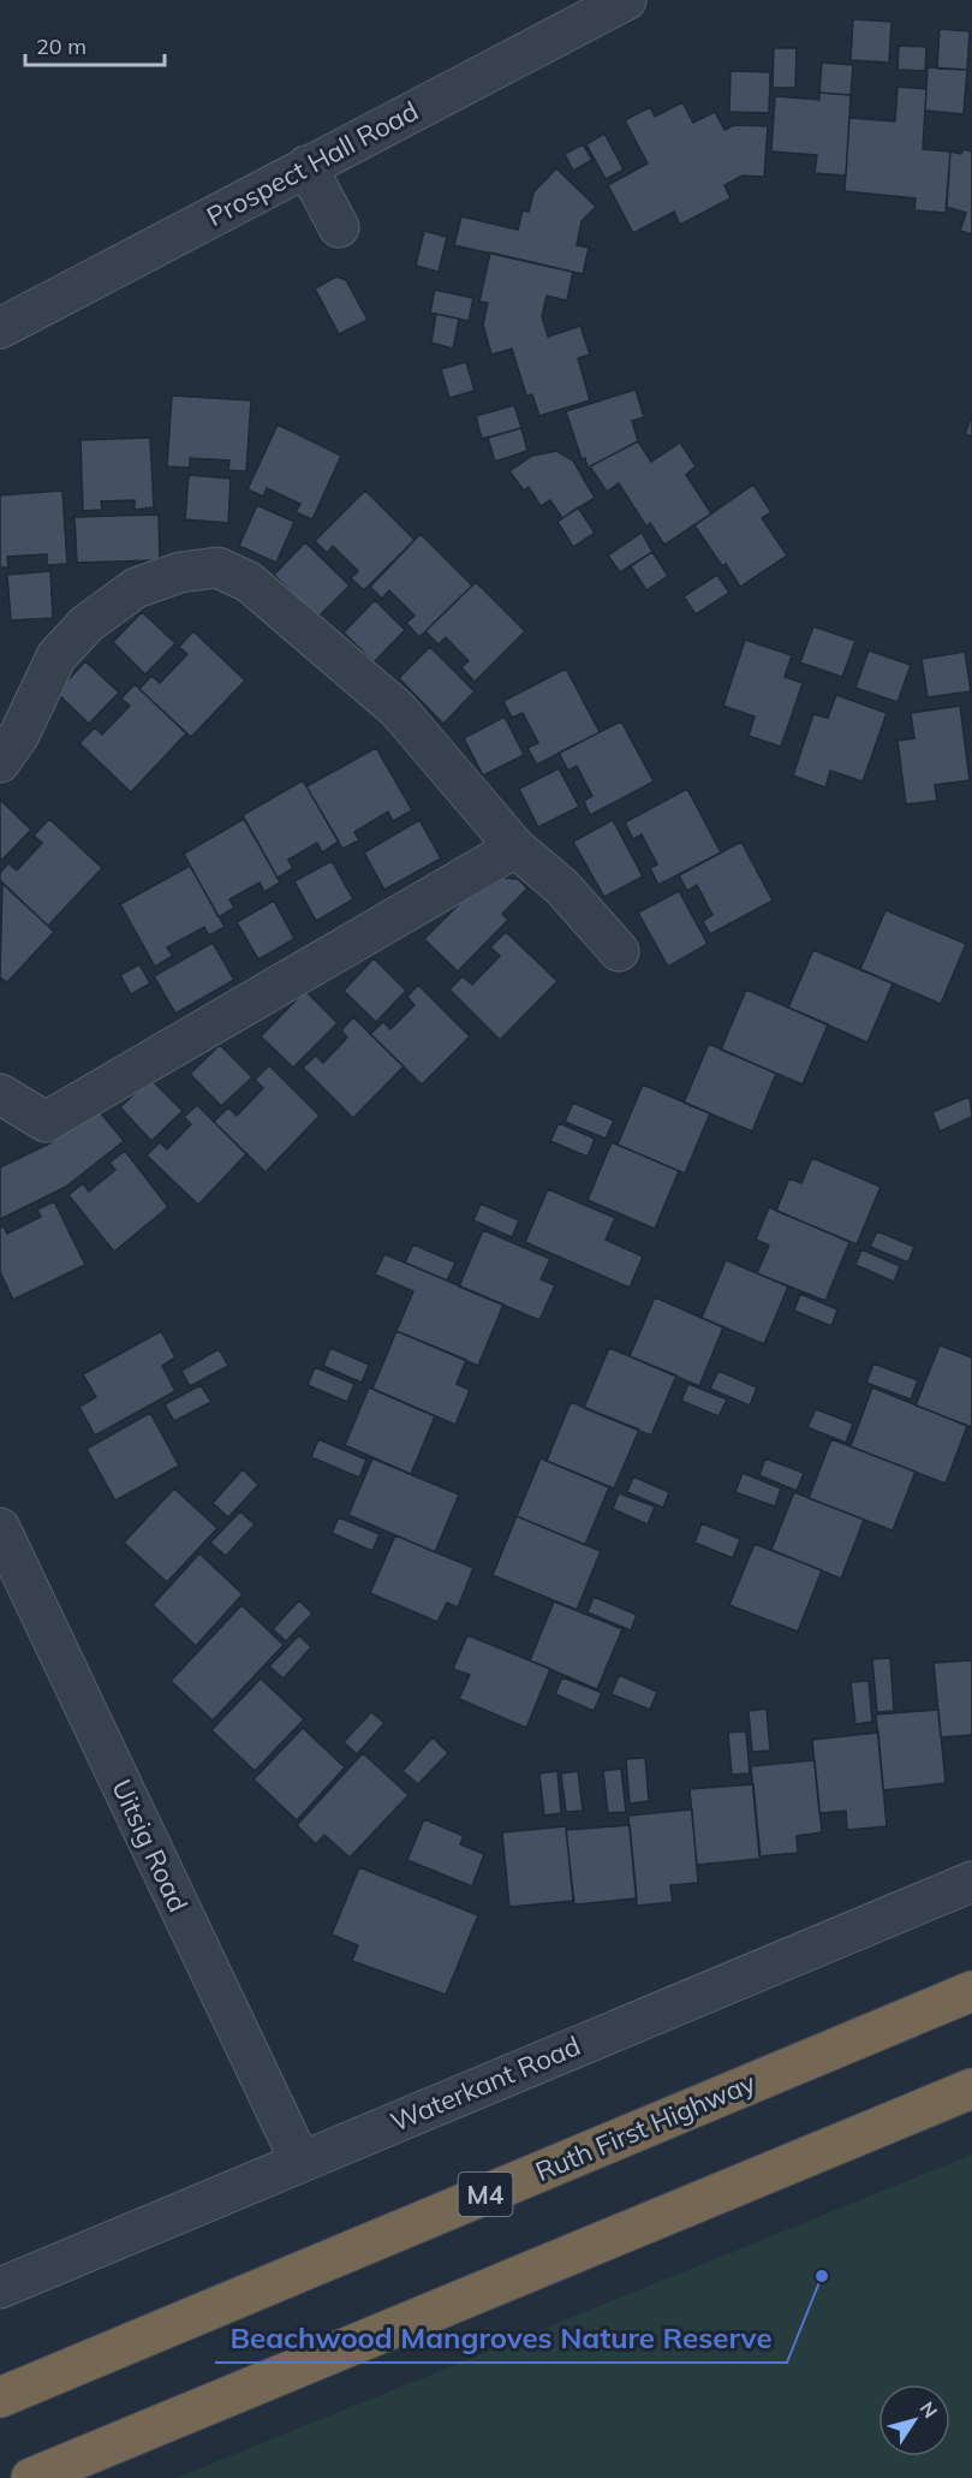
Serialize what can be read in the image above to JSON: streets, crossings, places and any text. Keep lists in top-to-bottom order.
{
  "streets": {
    "highway": ["Ruth First Highway", "M4"],
    "street": ["Prospect Hall Road", "Uitsig Road", "Waterkant Road"]
  },
  "crossings": [
    ["Uitsig Road", "Waterkant Road"]
  ],
  "places": ["Beachwood Mangroves Nature Reserve"],
  "scale_bar": "20 m",
  "north": "top right"
}
